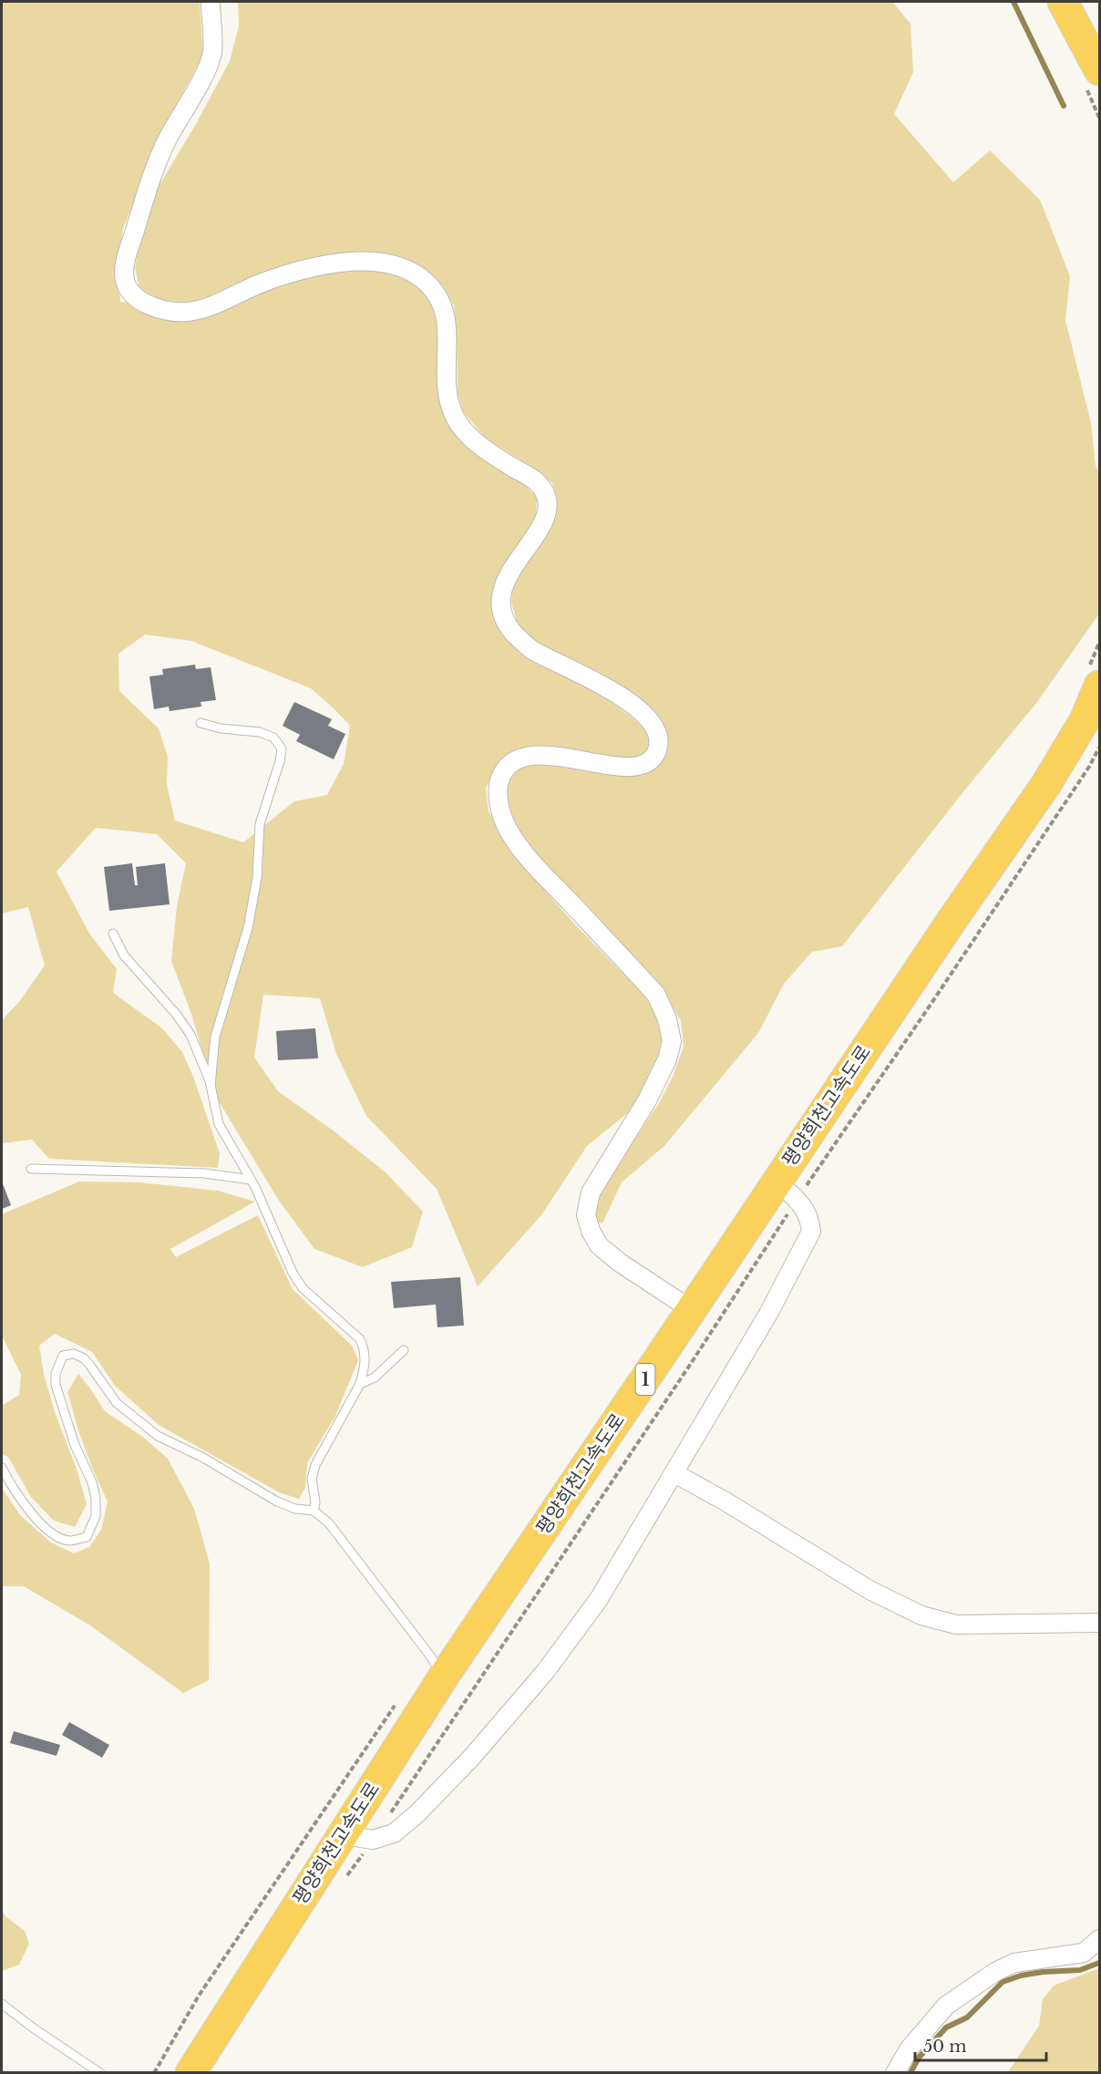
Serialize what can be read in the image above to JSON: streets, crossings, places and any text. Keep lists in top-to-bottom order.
{
  "streets": {
    "highway": ["평양희천고속도로", "1"]
  },
  "scale_bar": "50 m"
}
